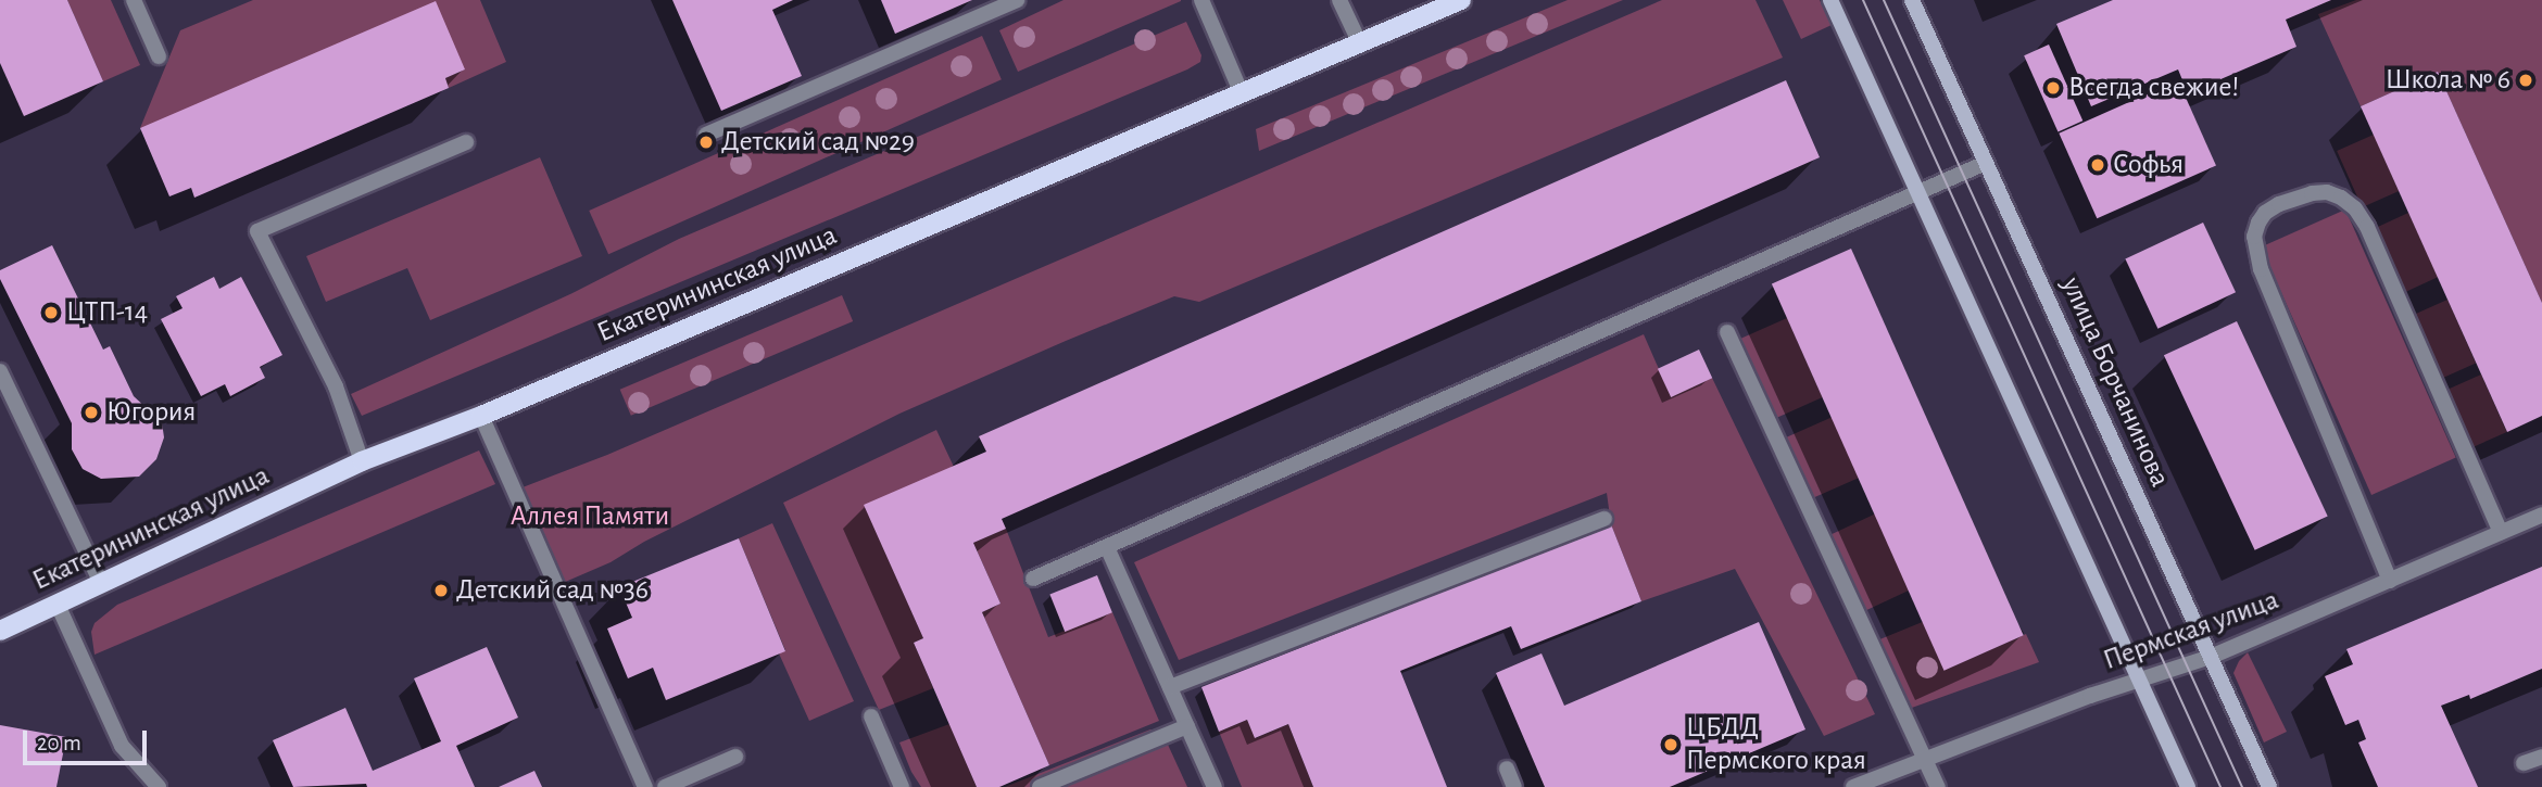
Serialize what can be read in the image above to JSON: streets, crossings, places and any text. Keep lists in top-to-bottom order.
{
  "streets": {
    "main road": ["Екатерининская улица", "улица Борчанинова"],
    "street": ["Пермская улица"]
  },
  "crossings": [
    ["улица Борчанинова", "Пермская улица"]
  ],
  "parks": ["Аллея Памяти"],
  "places": [
    "Школа № 6",
    "Всегда свежие!",
    "Детский сад №29",
    "Софья",
    "ЦТП-14",
    "Югория",
    "Детский сад №36",
    "ЦБДД Пермского края"
  ],
  "scale_bar": "20 m"
}
